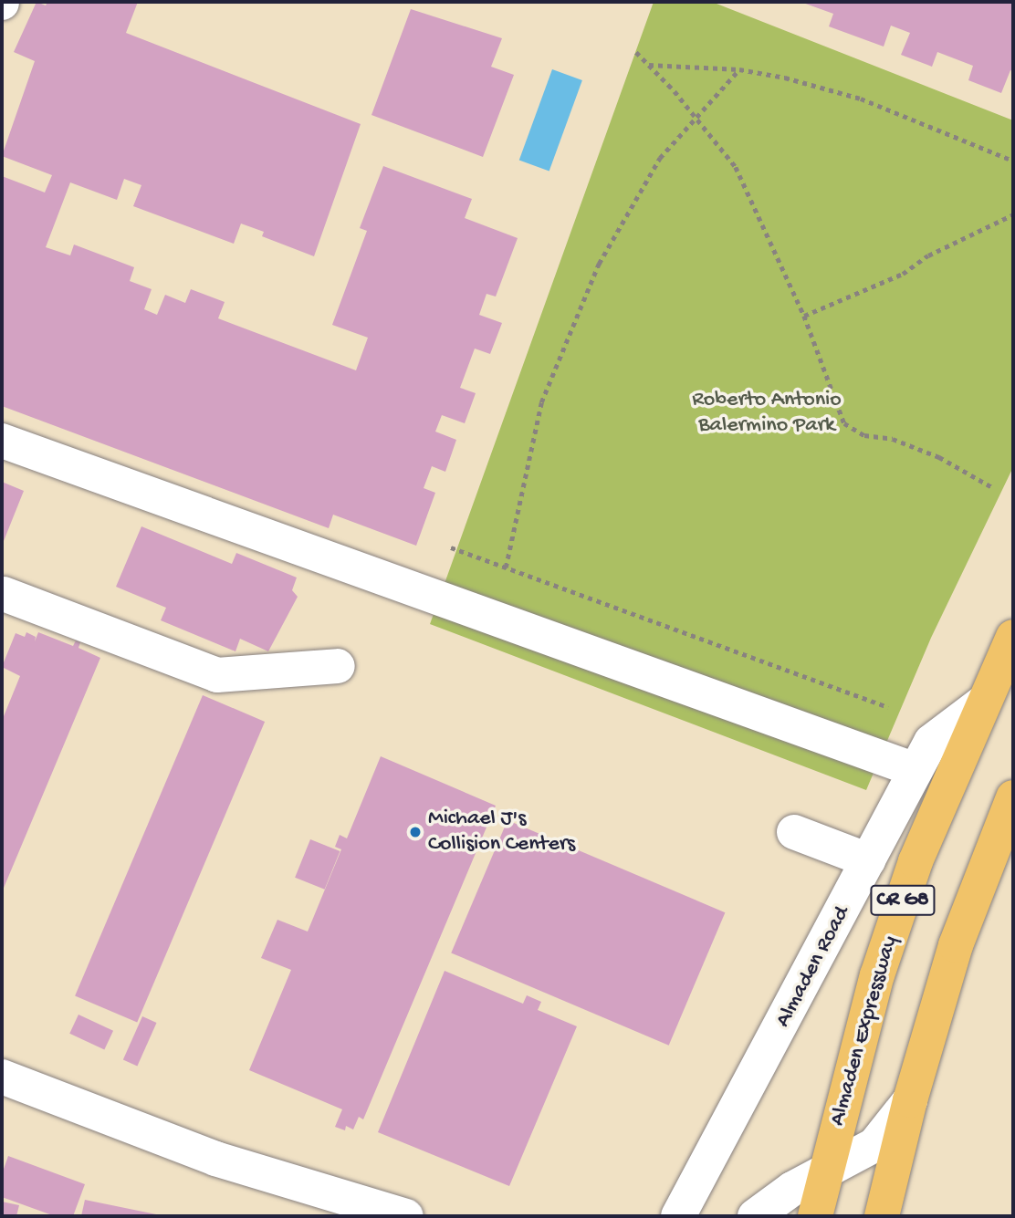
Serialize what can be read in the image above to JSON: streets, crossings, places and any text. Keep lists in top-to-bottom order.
{
  "streets": {
    "main road": ["CR G8", "Almaden Expressway"],
    "street": ["Almaden Road"]
  },
  "crossings": [
    ["Almaden Road", "Almaden Expressway"]
  ],
  "parks": ["Roberto Antonio Balermino Park"],
  "places": ["Michael J's Collision Centers"]
}
